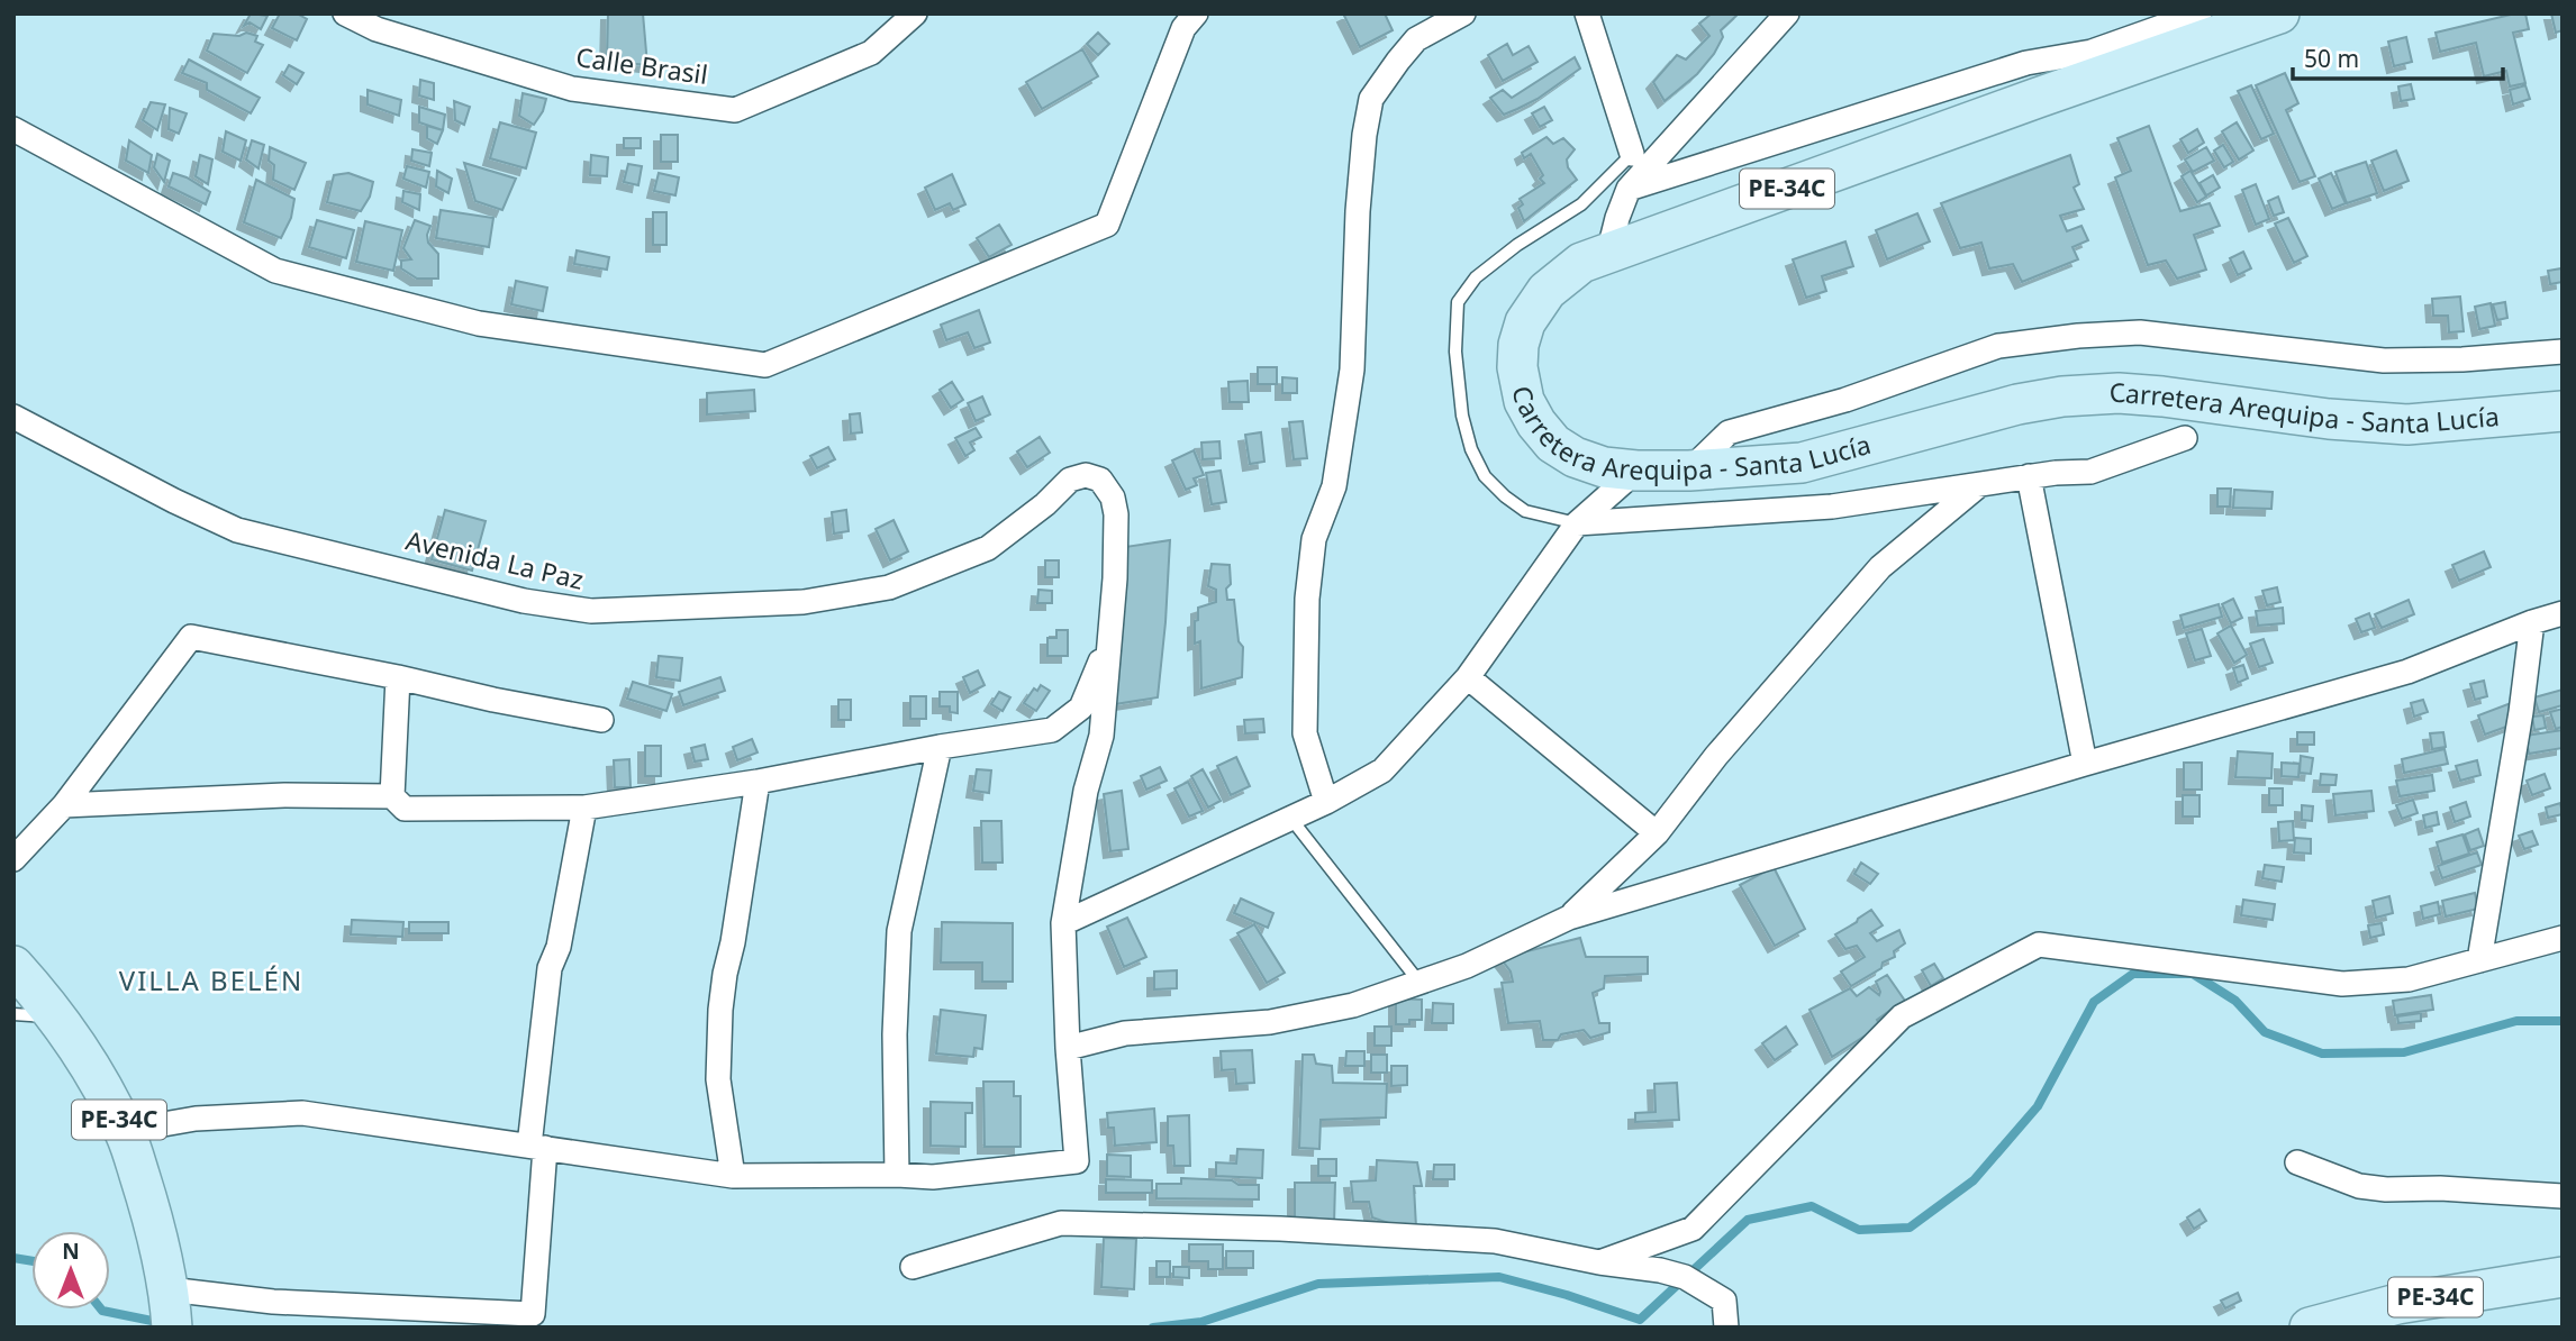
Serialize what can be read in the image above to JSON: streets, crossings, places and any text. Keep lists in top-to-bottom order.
{
  "streets": {
    "main road": ["PE-34C", "Carretera Arequipa - Santa Lucía"],
    "street": ["Calle Brasil", "Avenida La Paz"]
  },
  "districts": ["VILLA BELÉN"],
  "scale_bar": "50 m",
  "north": "top"
}
